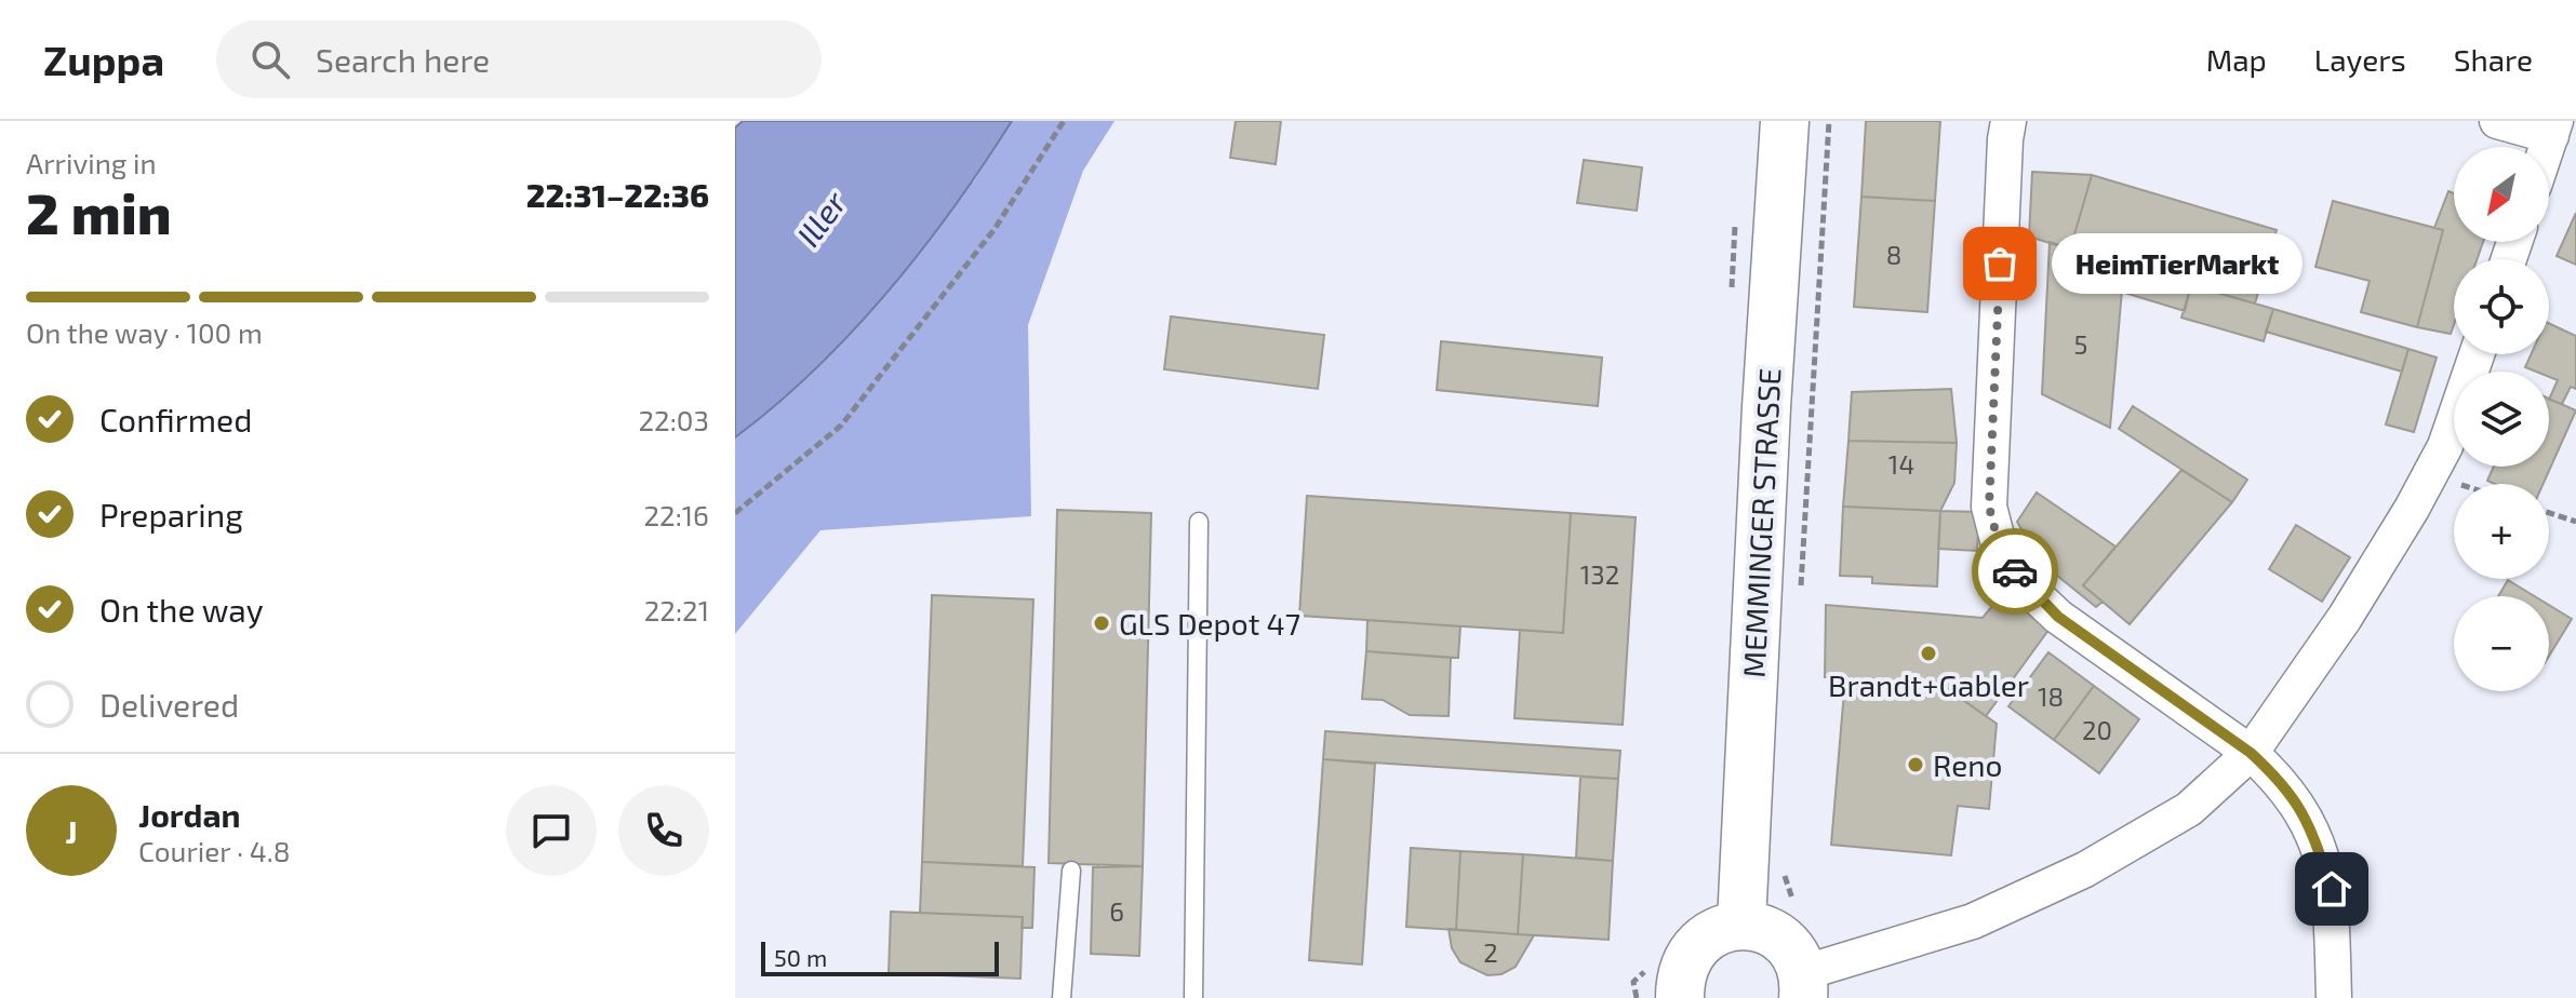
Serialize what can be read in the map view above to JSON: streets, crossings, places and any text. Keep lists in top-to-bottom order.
{
  "streets": {
    "main road": ["MEMMINGER STRASSE"]
  },
  "water": ["Iller"],
  "places": [
    "HeimTierMarkt",
    "GLS Depot 47",
    "Brandt+Gabler",
    "Reno"
  ],
  "house_numbers": [
    "8",
    "5",
    "14",
    "132",
    "18",
    "20",
    "6",
    "2"
  ],
  "scale_bar": "50 m",
  "north": "bottom left",
  "page": {
    "header": "Zuppa",
    "search": "Search here",
    "nav": ["Map", "Layers", "Share"],
    "heading": ["2 min", "Arriving in", "22:31–22:36"],
    "panel": ["Jordan", "Courier · 4.8"],
    "map_buttons": ["+", "−"],
    "bubble": "HeimTierMarkt",
    "bar": "On the way · 100 m",
    "list": [
      ["Confirmed", "22:03"],
      ["Preparing", "22:16"],
      ["On the way", "22:21"],
      "Delivered"
    ],
    "round": "J",
    "scale": "50 m"
  }
}
